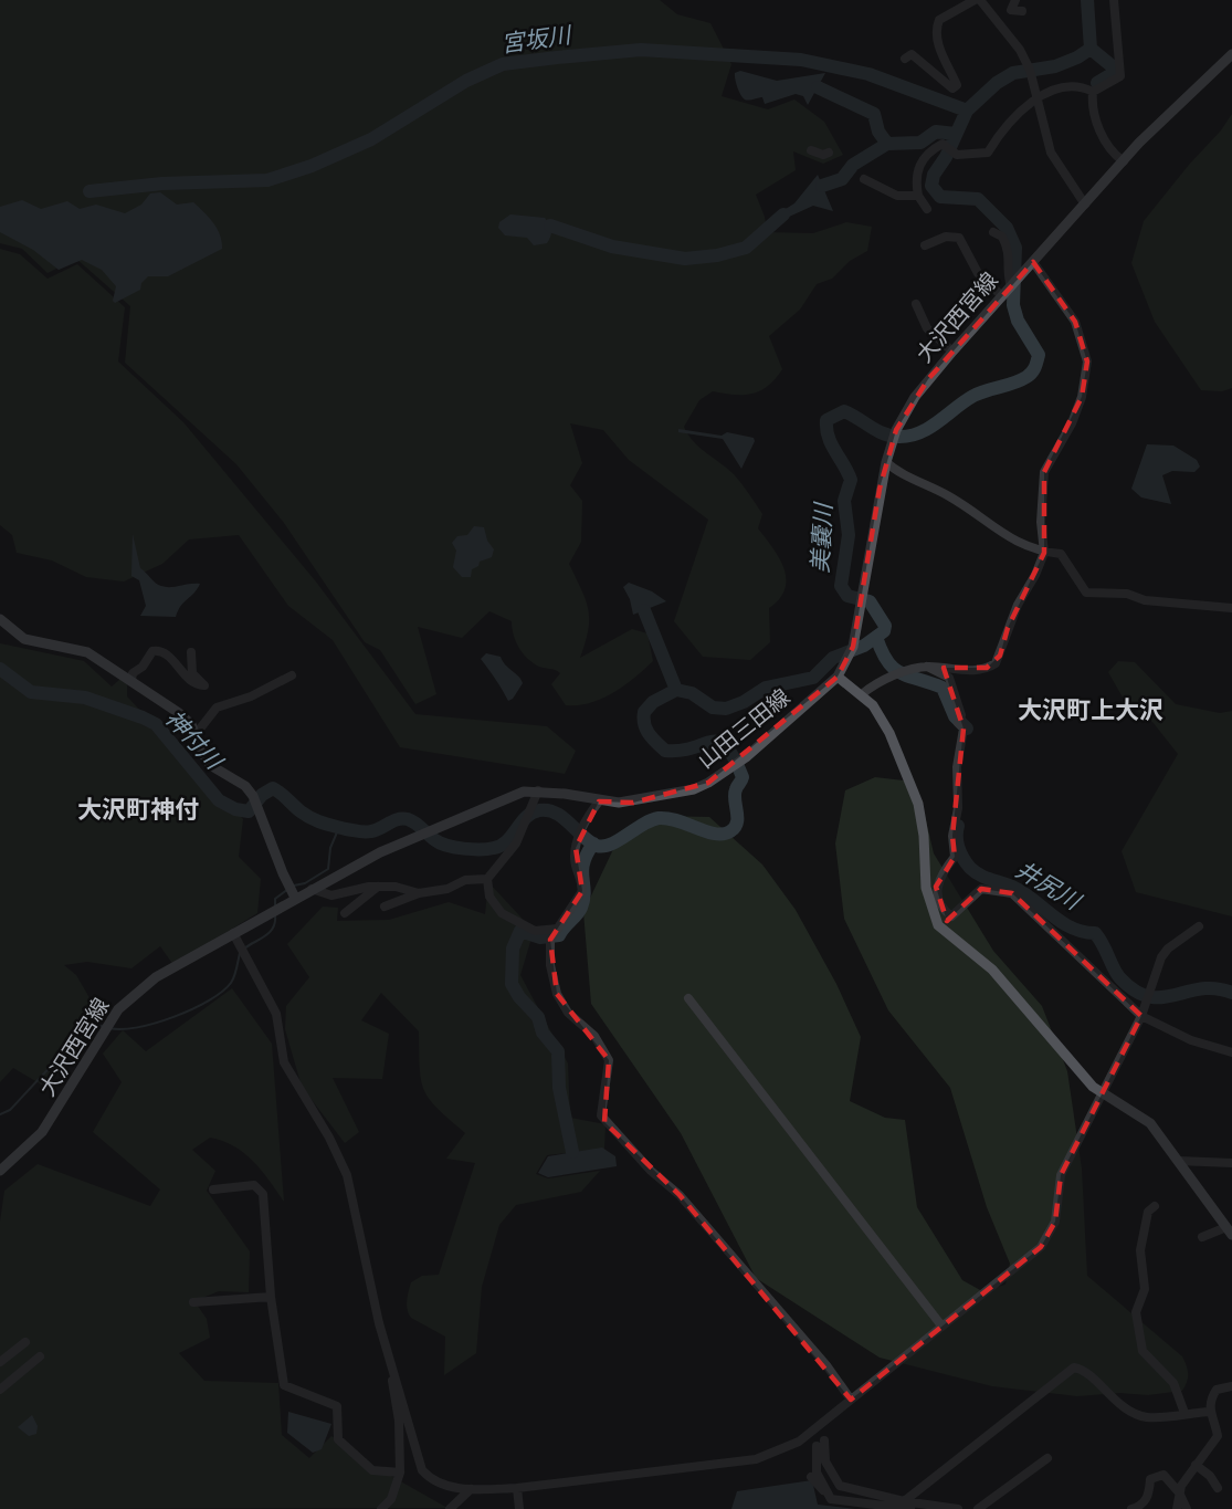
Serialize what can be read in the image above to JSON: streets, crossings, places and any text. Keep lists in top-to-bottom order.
{
  "streets": {
    "main road": ["大沢西宮線", "山田三田線"]
  },
  "crossings": [
    ["大沢西宮線", "山田三田線"]
  ],
  "districts": ["大沢町上大沢", "大沢町神付"],
  "water": [
    "宮坂川",
    "美嚢川",
    "神付川",
    "井尻川"
  ]
}
